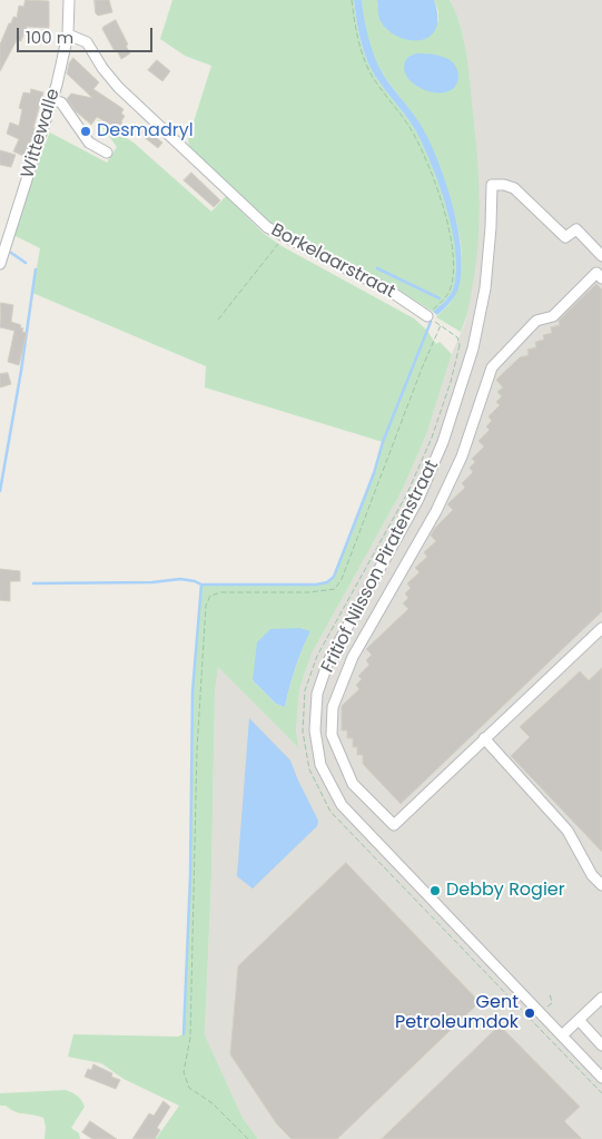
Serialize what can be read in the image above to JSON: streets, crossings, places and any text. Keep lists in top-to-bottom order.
{
  "streets": {
    "street": ["Wittewalle", "Borkelaarstraat", "Fritiof Nilsson Piratenstraat"]
  },
  "crossings": [
    ["Wittewalle", "Borkelaarstraat"]
  ],
  "places": ["Desmadryl", "Debby Rogier", "Gent Petroleumdok"],
  "scale_bar": "100 m"
}
